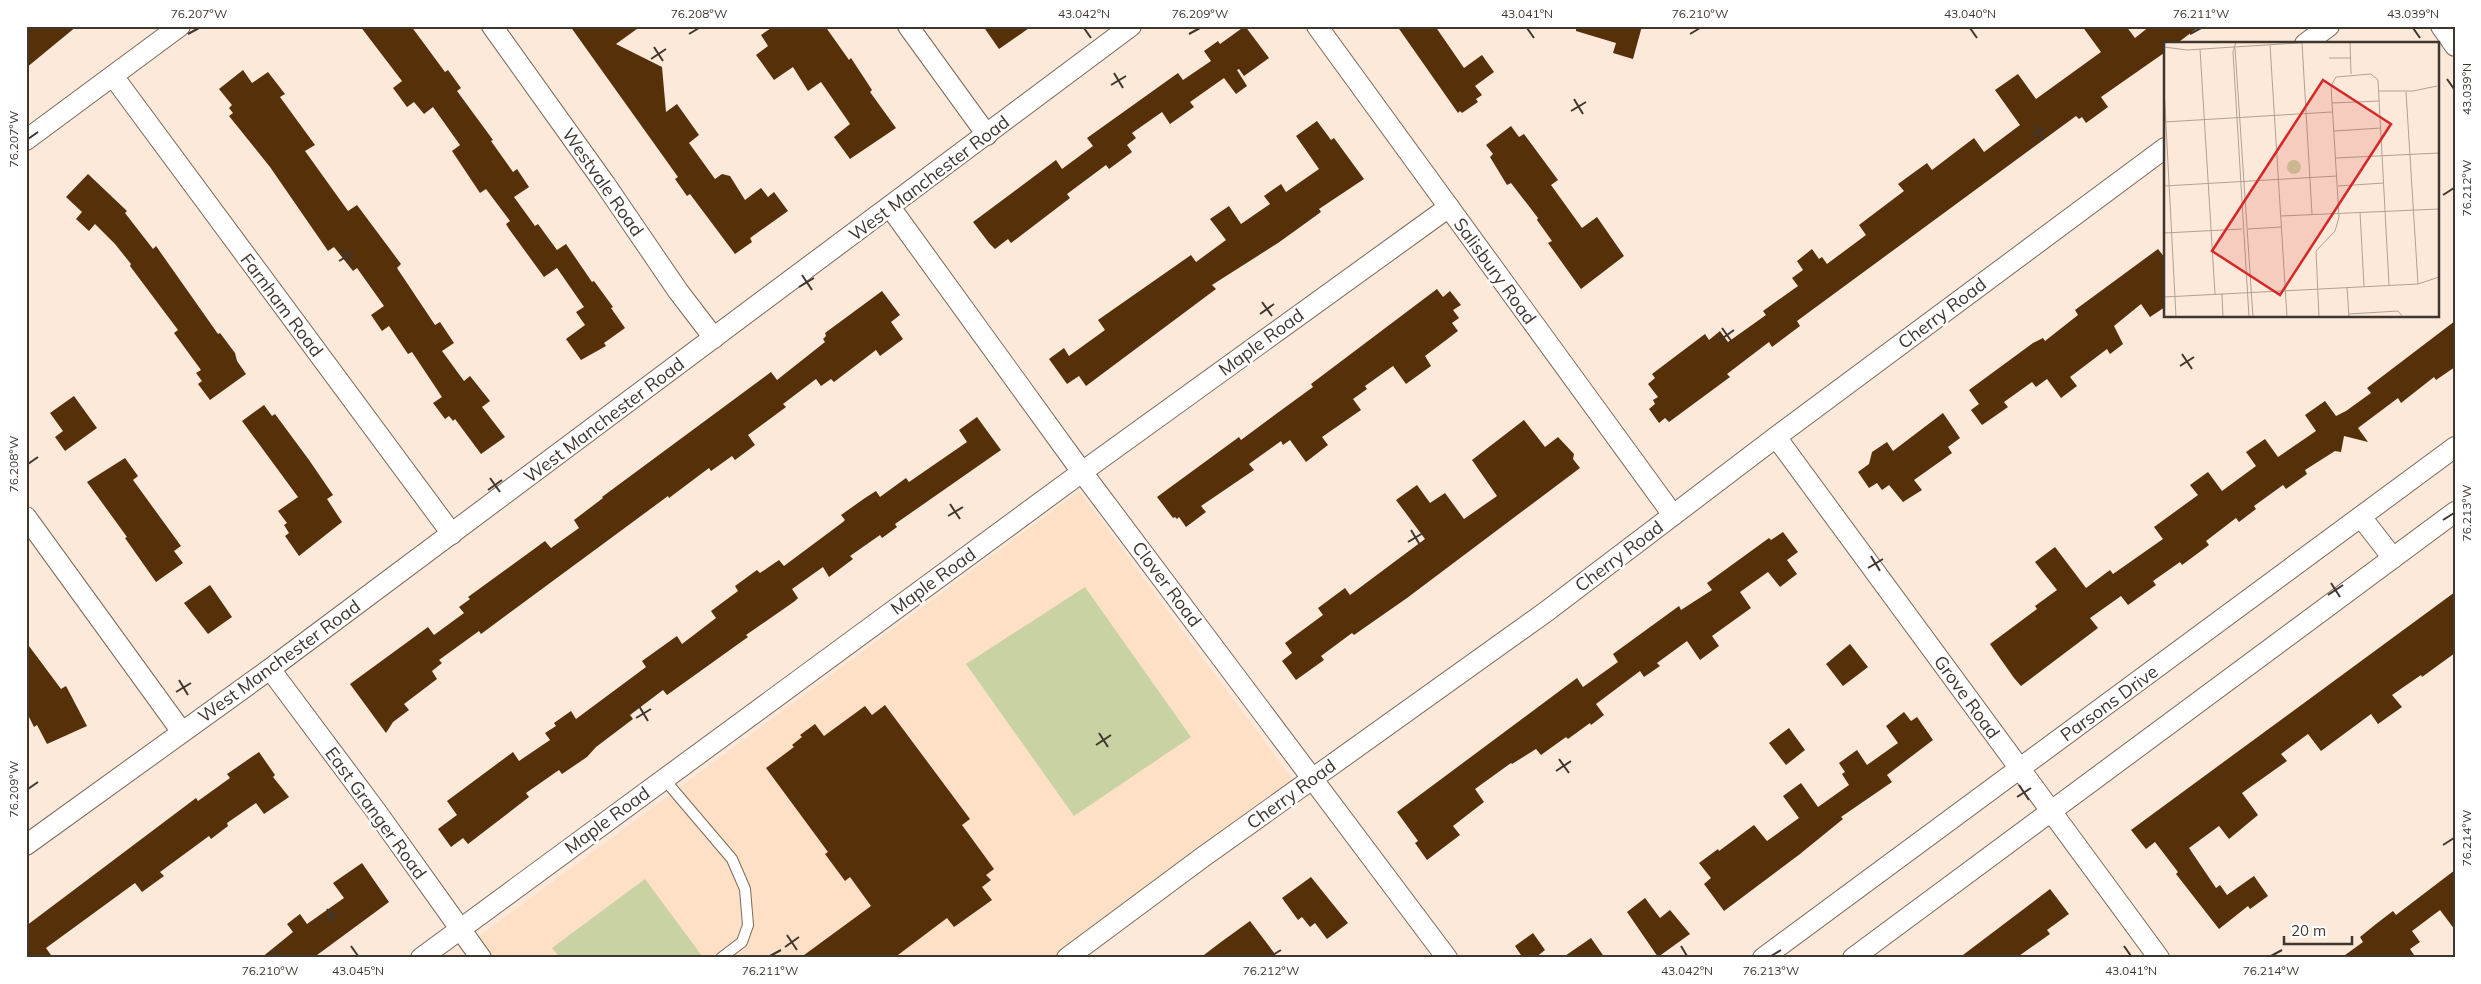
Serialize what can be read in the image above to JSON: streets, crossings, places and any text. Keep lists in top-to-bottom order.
{
  "streets": {
    "street": [
      "West Manchester Road",
      "Westvale Road",
      "Salisbury Road",
      "Farnham Road",
      "Cherry Road",
      "Maple Road",
      "Clover Road",
      "Grove Road",
      "Parsons Drive",
      "East Granger Road"
    ]
  },
  "crossings": [
    ["West Manchester Road", "Westvale Road"],
    ["West Manchester Road", "Farnham Road"],
    ["West Manchester Road", "Clover Road"],
    ["West Manchester Road", "East Granger Road"],
    ["Salisbury Road", "Cherry Road"],
    ["Salisbury Road", "Maple Road"],
    ["Cherry Road", "Clover Road"],
    ["Cherry Road", "Grove Road"],
    ["Maple Road", "Clover Road"],
    ["Maple Road", "East Granger Road"],
    ["Grove Road", "Parsons Drive"]
  ],
  "scale_bar": "20 m",
  "coordinates": [
    "76.207°W",
    "76.208°W",
    "43.042°N",
    "76.209°W",
    "43.041°N",
    "76.210°W",
    "43.040°N",
    "76.211°W",
    "43.039°N",
    "76.212°W",
    "76.213°W",
    "76.214°W",
    "43.045°N"
  ]
}
